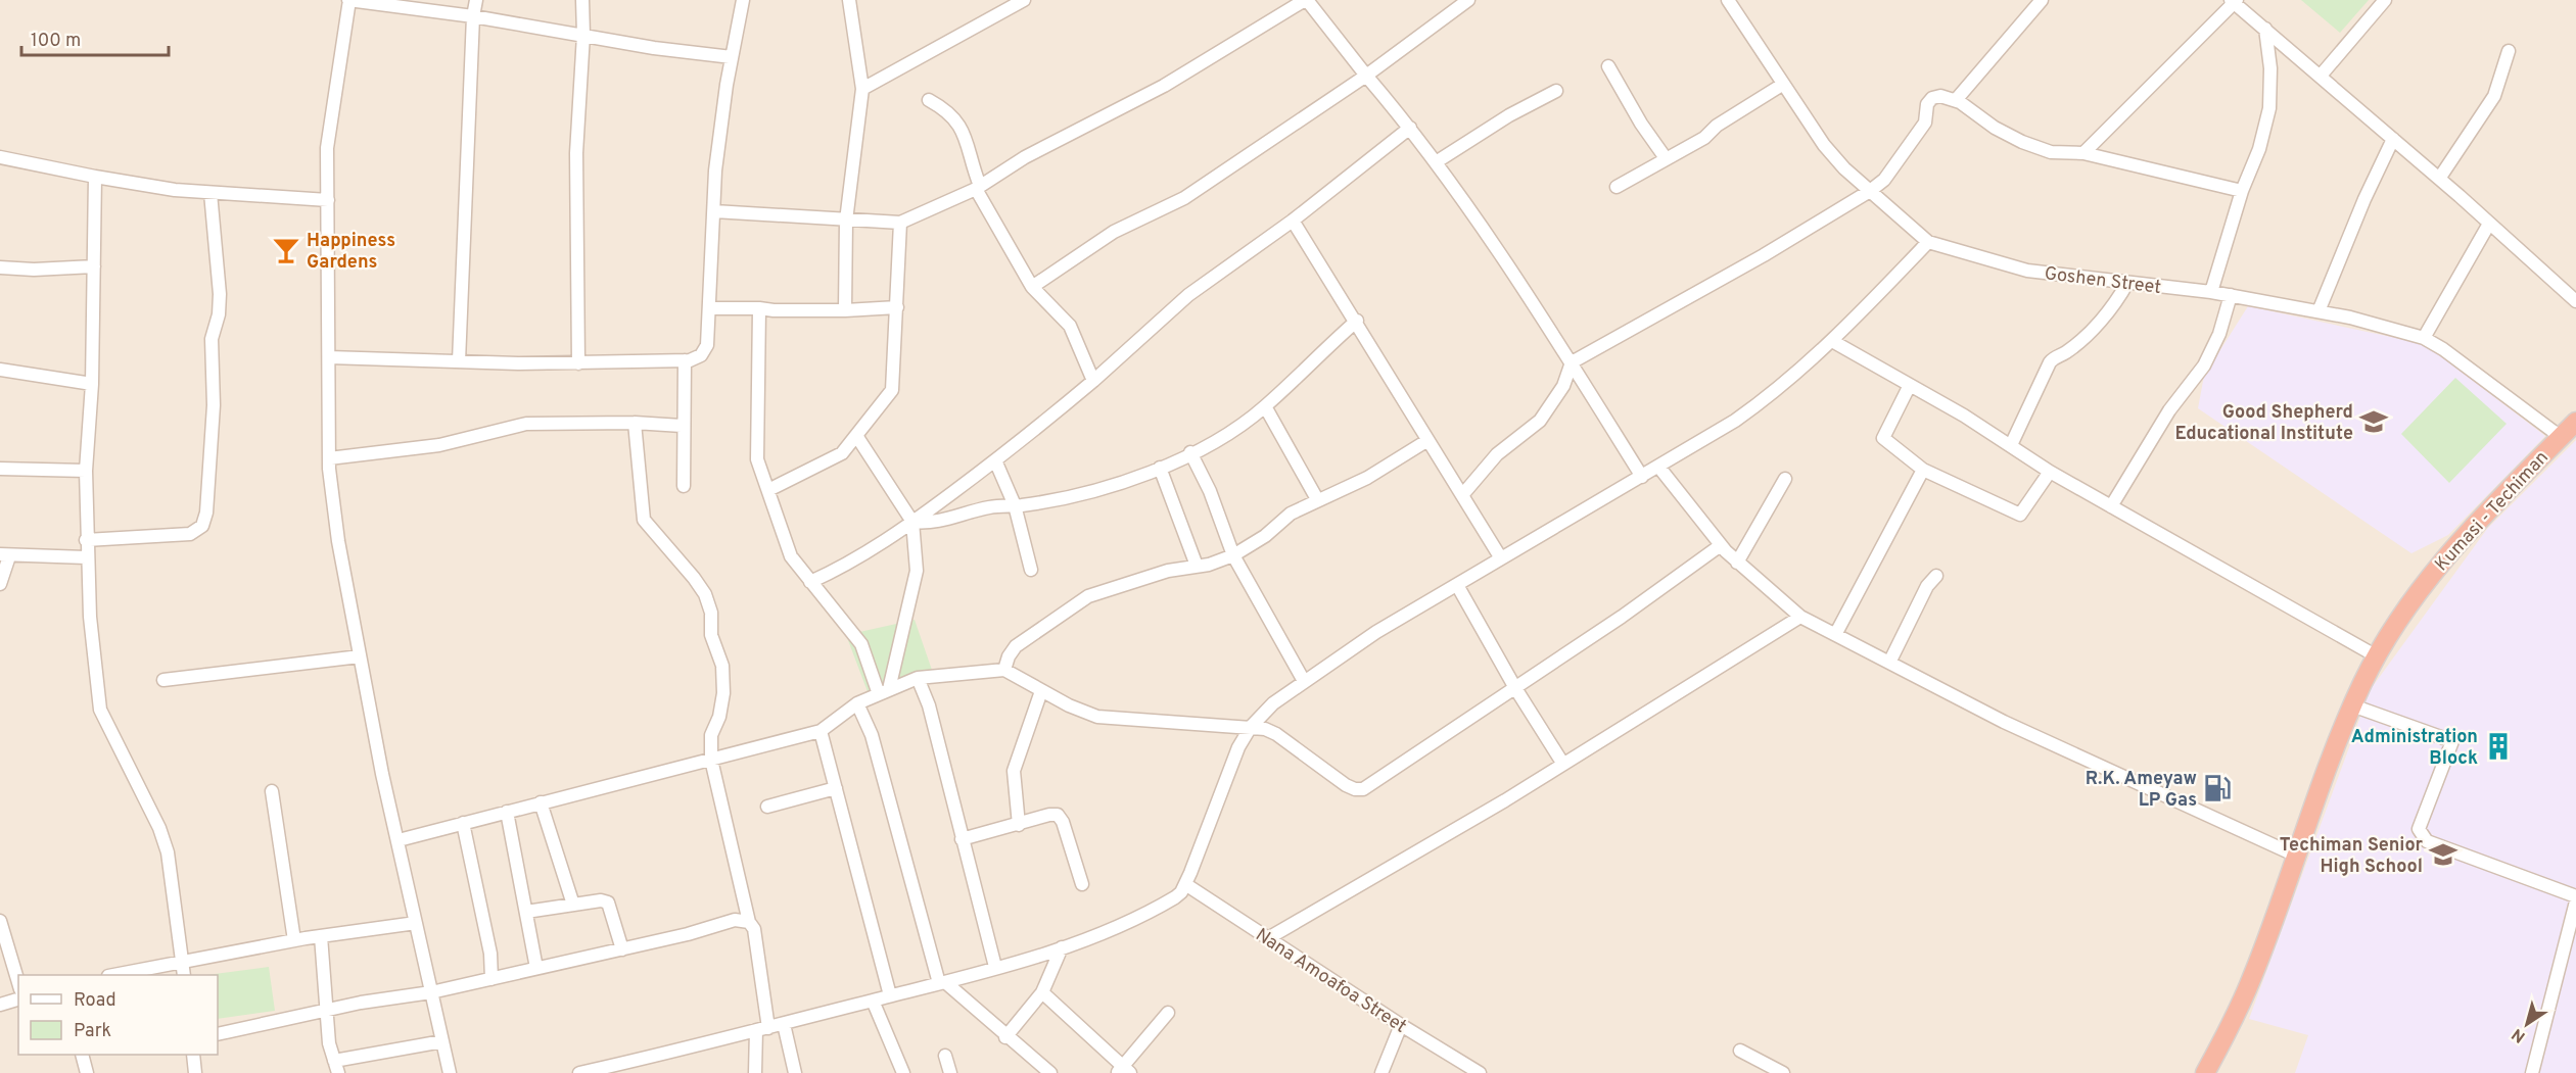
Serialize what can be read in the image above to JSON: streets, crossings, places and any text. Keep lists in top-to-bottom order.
{
  "streets": {
    "highway": ["Kumasi - Techiman"],
    "street": ["Goshen Street", "Nana Amoafoa Street"]
  },
  "crossings": [
    ["Goshen Street", "Kumasi - Techiman"]
  ],
  "places": {
    "bar": ["Happiness Gardens"],
    "school or university": ["Good Shepherd Educational Institute", "Techiman Senior High School"],
    "building": ["Administration Block"],
    "fuel station": ["R.K. Ameyaw LP Gas"]
  },
  "legend": ["Road", "Park"],
  "scale_bar": "100 m",
  "north": "bottom left"
}
